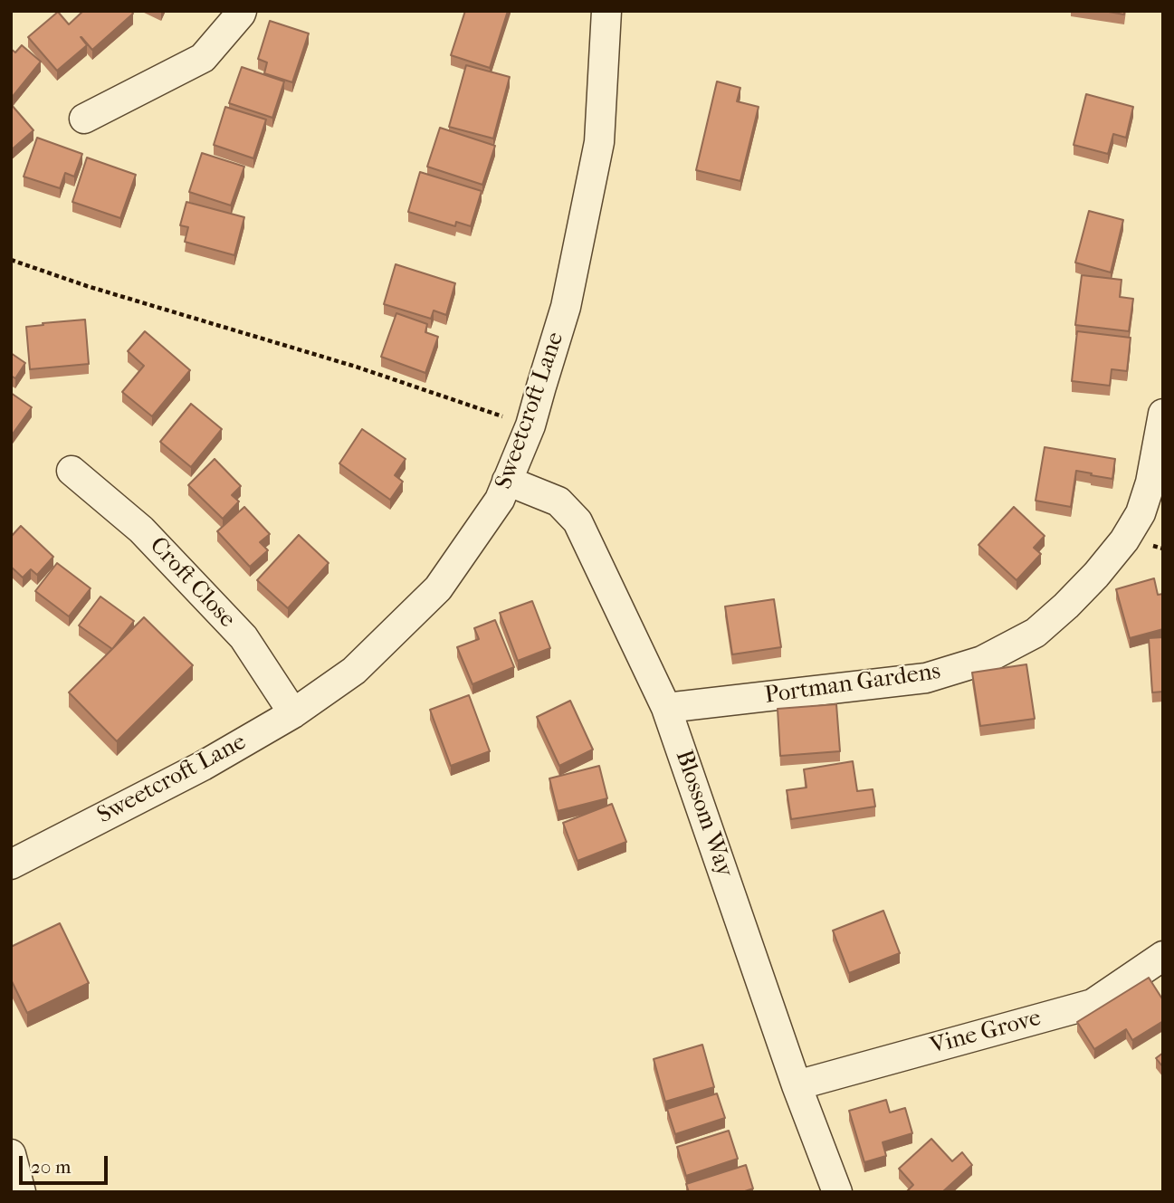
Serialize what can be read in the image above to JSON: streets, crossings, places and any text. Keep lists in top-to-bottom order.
{
  "streets": {
    "street": [
      "Sweetcroft Lane",
      "Croft Close",
      "Portman Gardens",
      "Blossom Way",
      "Vine Grove"
    ]
  },
  "crossings": [
    ["Sweetcroft Lane", "Croft Close"],
    ["Sweetcroft Lane", "Blossom Way"],
    ["Portman Gardens", "Blossom Way"],
    ["Blossom Way", "Vine Grove"]
  ],
  "scale_bar": "20 m"
}
